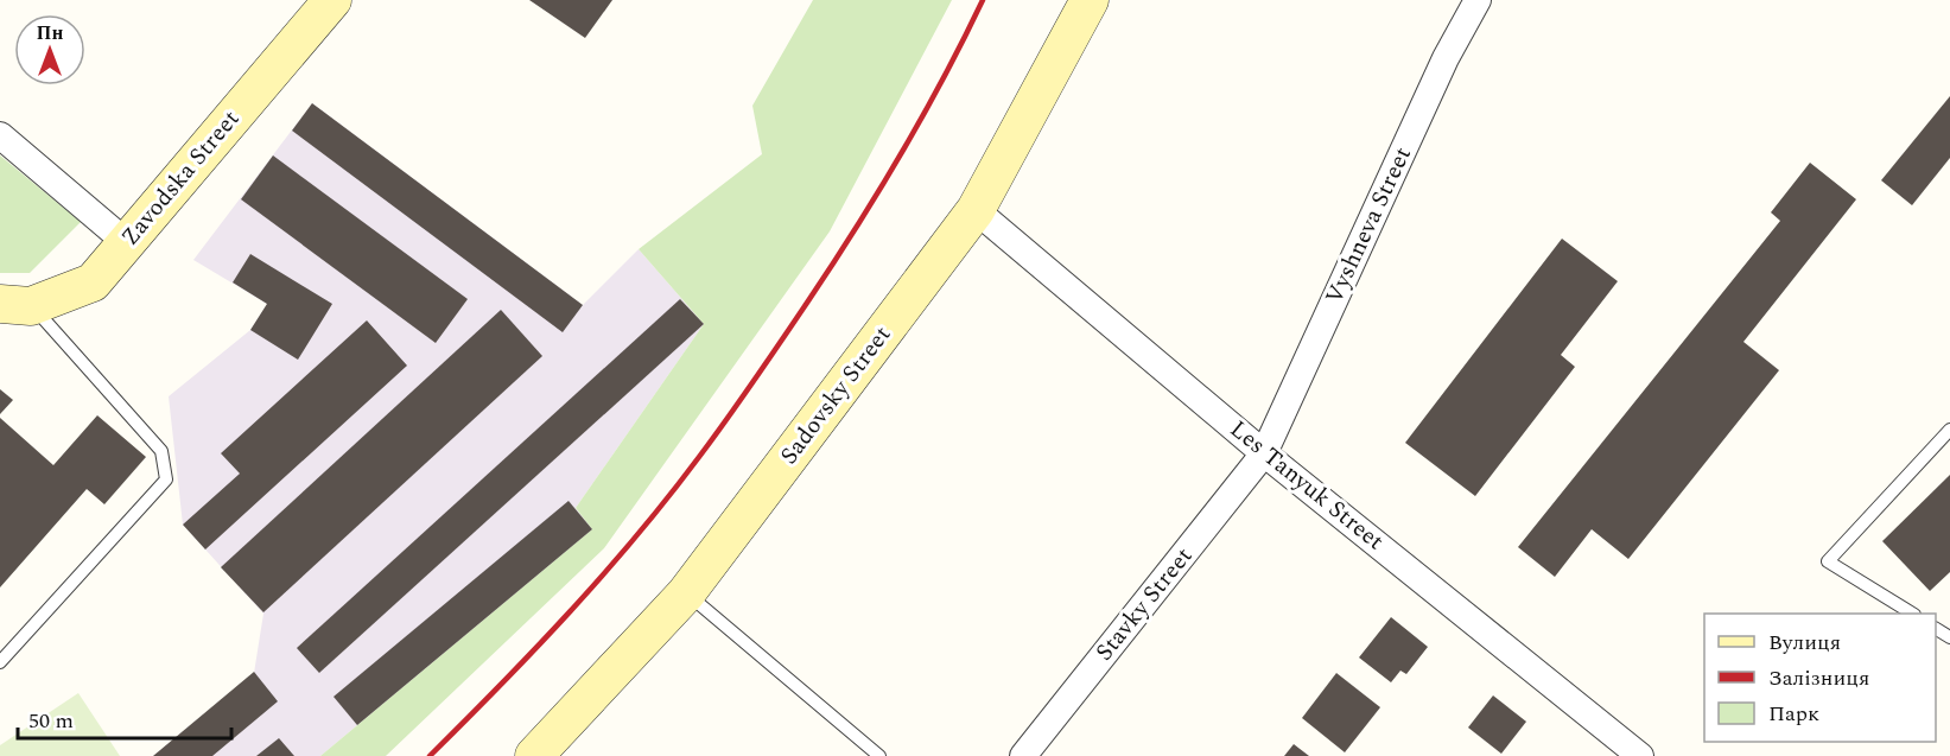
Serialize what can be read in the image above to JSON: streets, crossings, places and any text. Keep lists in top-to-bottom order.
{
  "streets": {
    "street": [
      "Zavodska Street",
      "Vyshneva Street",
      "Sadovsky Street",
      "Les Tanyuk Street",
      "Stavky Street"
    ]
  },
  "crossings": [
    ["Vyshneva Street", "Les Tanyuk Street"],
    ["Vyshneva Street", "Stavky Street"],
    ["Sadovsky Street", "Les Tanyuk Street"],
    ["Les Tanyuk Street", "Stavky Street"]
  ],
  "legend": ["Вулиця", "Залізниця", "Парк"],
  "scale_bar": "50 m",
  "north": "top"
}
